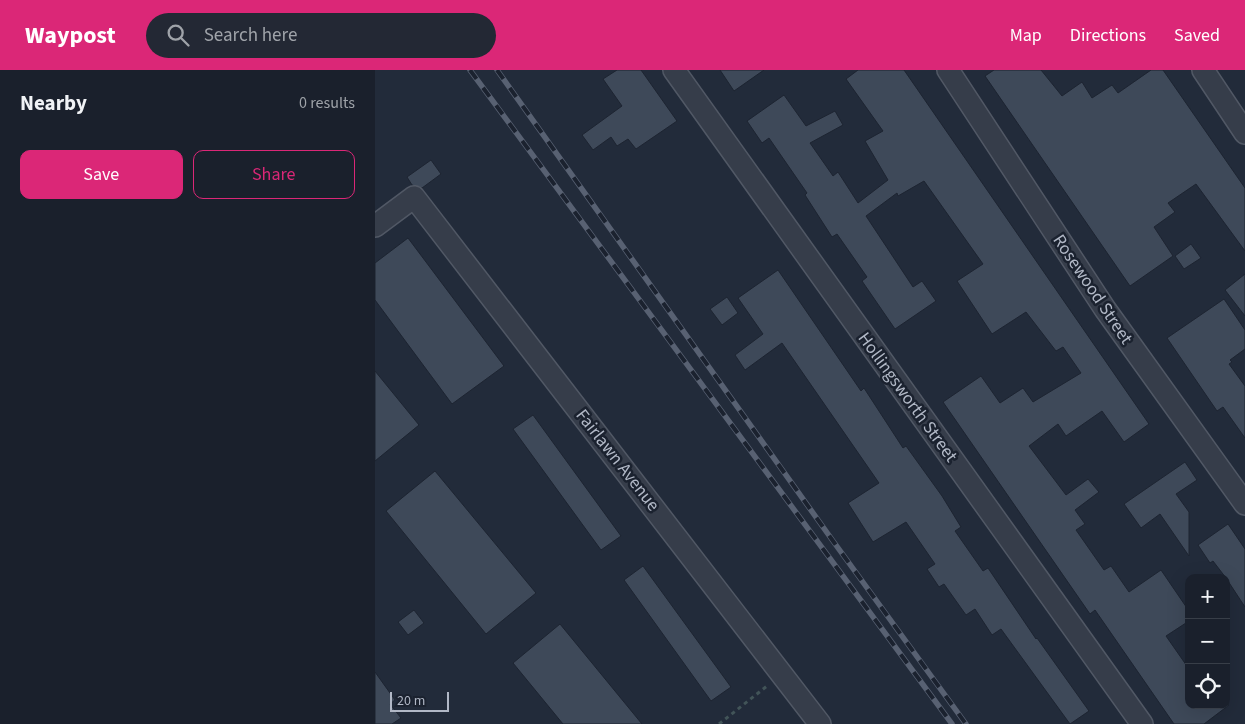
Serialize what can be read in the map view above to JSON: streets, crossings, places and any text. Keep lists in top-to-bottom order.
{
  "streets": {
    "street": ["Rosewood Street", "Hollingsworth Street", "Fairlawn Avenue"]
  },
  "scale_bar": "20 m",
  "page": {
    "header": "Waypost",
    "search": "Search here",
    "nav": ["Map", "Directions", "Saved"],
    "heading": ["Nearby", "0 results"],
    "buttons": ["Save", "Share"],
    "map_buttons": ["+", "−"],
    "scale": "20 m"
  }
}
